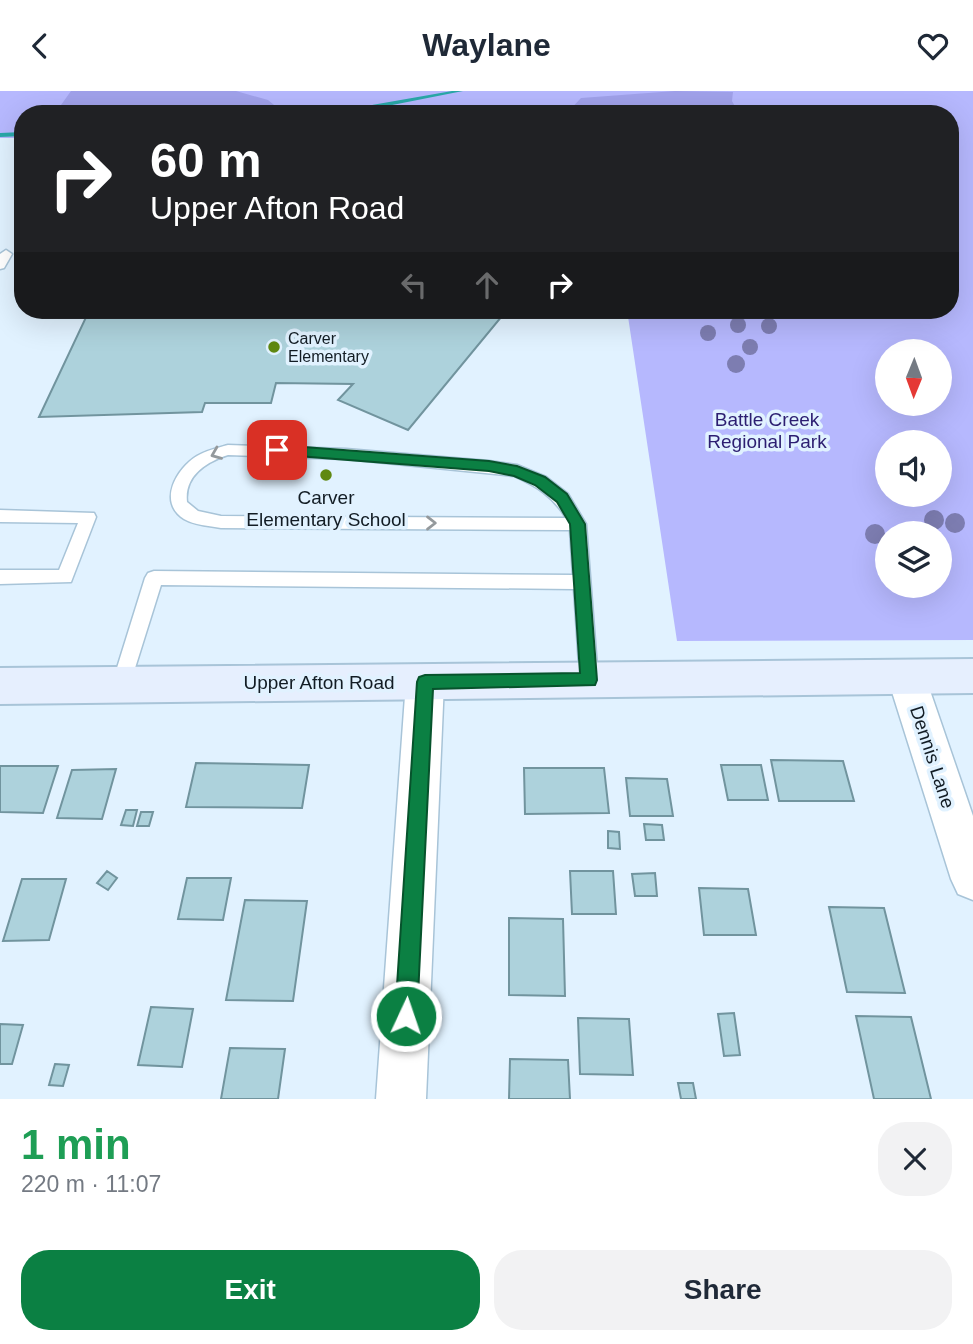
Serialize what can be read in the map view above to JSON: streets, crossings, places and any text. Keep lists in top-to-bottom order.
{
  "streets": {
    "street": ["Upper Afton Road", "Dennis Lane"]
  },
  "crossings": [
    ["Upper Afton Road", "Dennis Lane"]
  ],
  "parks": ["Battle Creek Regional Park"],
  "places": ["Carver Elementary", "Carver Elementary School"],
  "north": "bottom",
  "page": {
    "header": "Waylane",
    "turn": ["60 m", "Upper Afton Road"],
    "heading": ["1 min", "220 m · 11:07"],
    "buttons": ["Exit", "Share"]
  }
}
